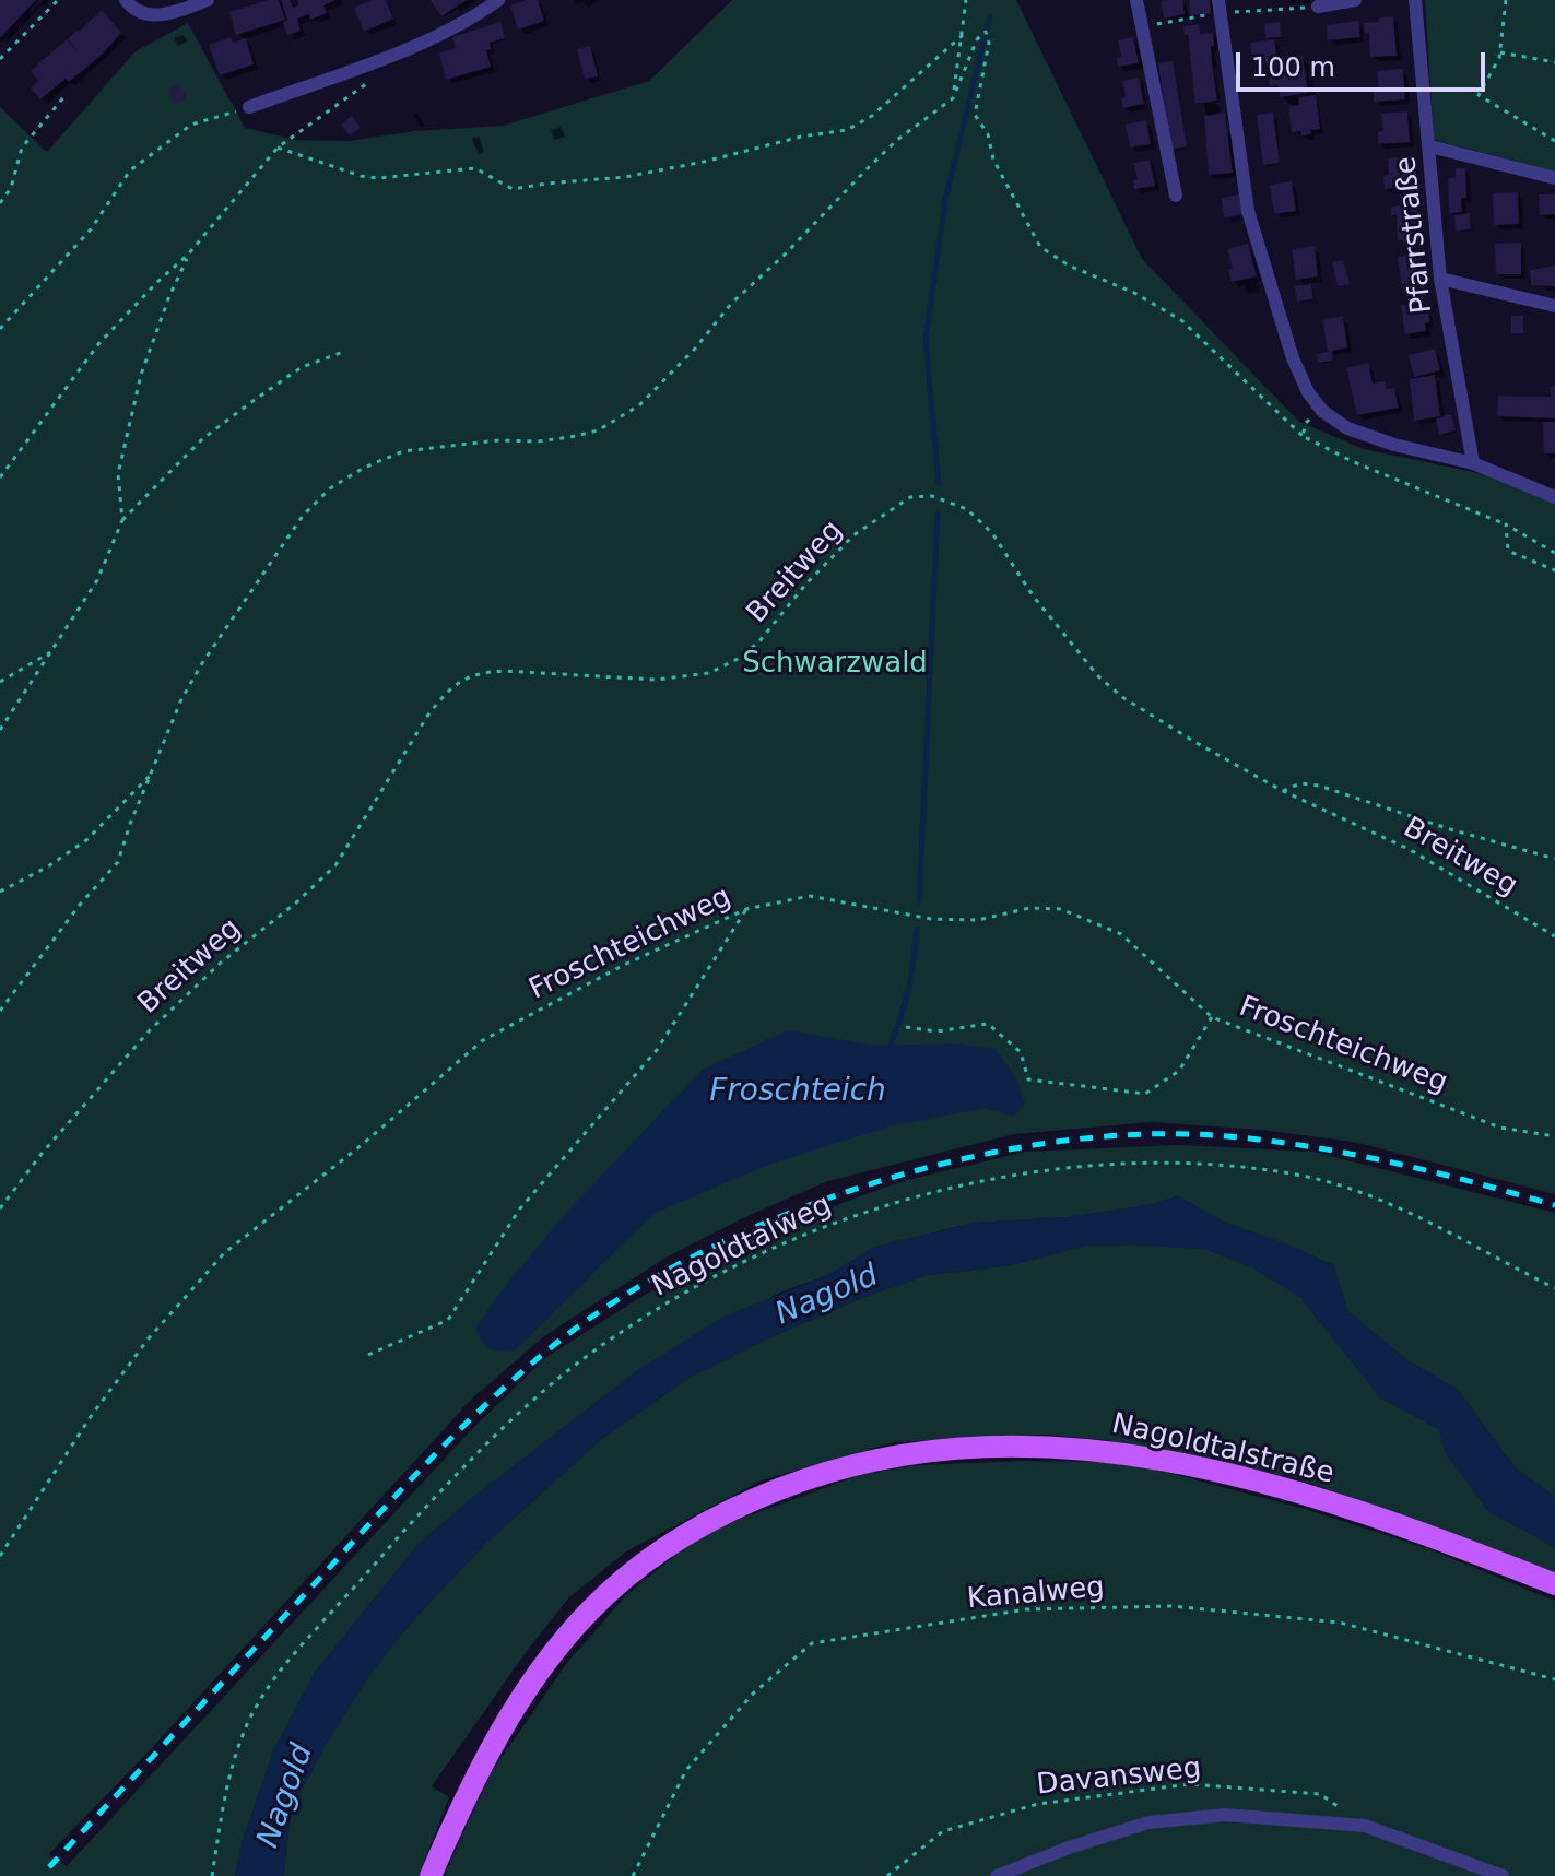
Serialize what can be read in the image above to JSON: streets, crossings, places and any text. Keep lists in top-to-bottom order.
{
  "streets": {
    "main road": ["Nagoldtalstraße"],
    "street": ["Pfarrstraße"],
    "path": [
      "Breitweg",
      "Froschteichweg",
      "Nagoldtalweg",
      "Kanalweg",
      "Davansweg"
    ]
  },
  "water": ["Froschteich", "Nagold"],
  "parks": ["Schwarzwald"],
  "scale_bar": "100 m"
}
